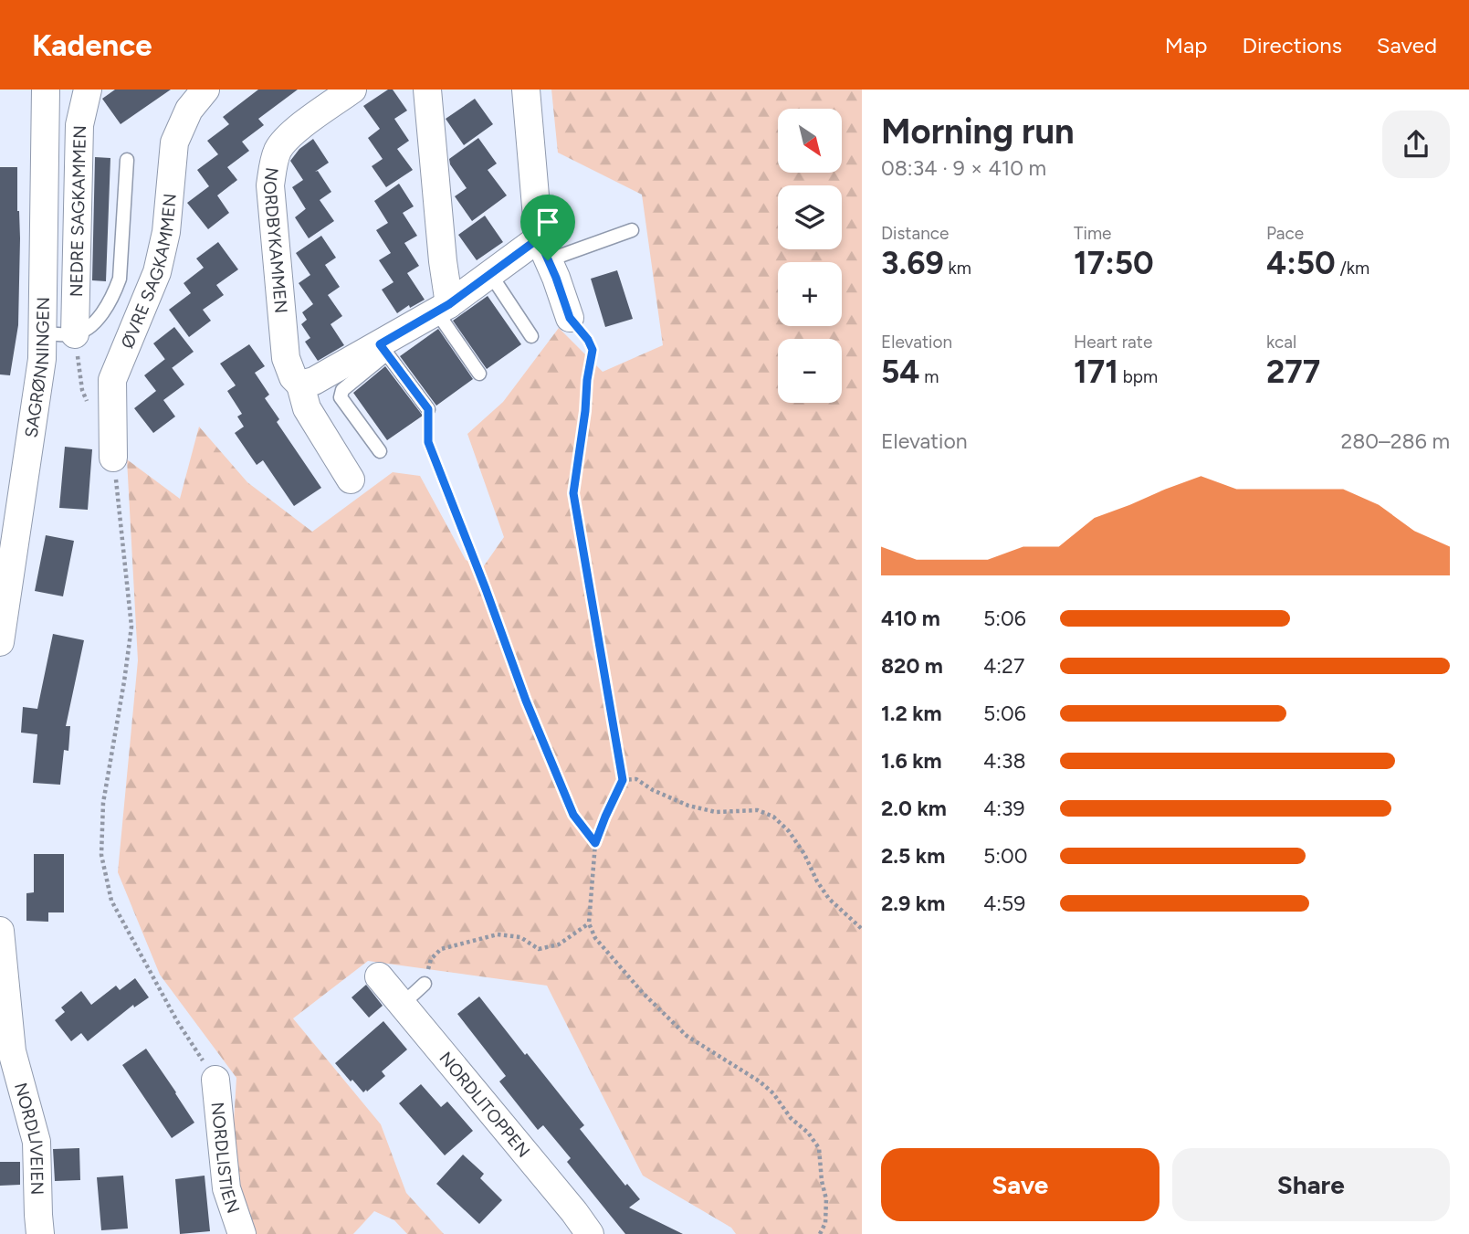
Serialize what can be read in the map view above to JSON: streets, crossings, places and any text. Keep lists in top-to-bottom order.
{
  "streets": {
    "street": [
      "NEDRE SAGKAMMEN",
      "NORDBYKAMMEN",
      "ØVRE SAGKAMMEN",
      "SAGRØNNINGEN",
      "NORDLITOPPEN",
      "NORDLIVEIEN",
      "NORDLISTIEN"
    ]
  },
  "north": "bottom right",
  "page": {
    "header": "Kadence",
    "nav": ["Map", "Directions", "Saved"],
    "heading": ["Morning run", "08:34 · 9 × 410 m"],
    "map_buttons": ["+", "−"],
    "stats": [
      ["Distance", "3.69 km"],
      ["Time", "17:50"],
      ["Pace", "4:50 /km"],
      ["Elevation", "54 m"],
      ["Heart rate", "171 bpm"],
      ["kcal", "277"]
    ],
    "chart": ["Elevation", "280–286 m"],
    "list": [
      {
        "name": "410 m",
        "note": "5:06"
      },
      {
        "name": "820 m",
        "note": "4:27"
      },
      {
        "name": "1.2 km",
        "note": "5:06"
      },
      {
        "name": "1.6 km",
        "note": "4:38"
      },
      {
        "name": "2.0 km",
        "note": "4:39"
      },
      {
        "name": "2.5 km",
        "note": "5:00"
      },
      {
        "name": "2.9 km",
        "note": "4:59"
      }
    ],
    "buttons": ["Save", "Share"]
  }
}
